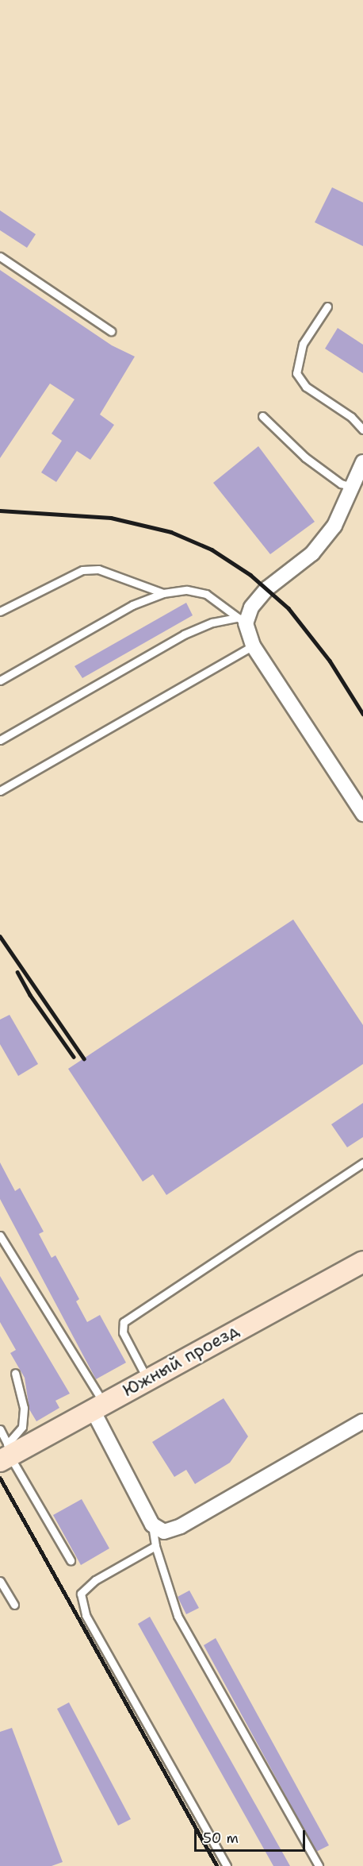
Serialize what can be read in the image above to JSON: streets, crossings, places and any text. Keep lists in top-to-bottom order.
{
  "streets": {
    "street": ["Южный проезд"]
  },
  "scale_bar": "50 m"
}
